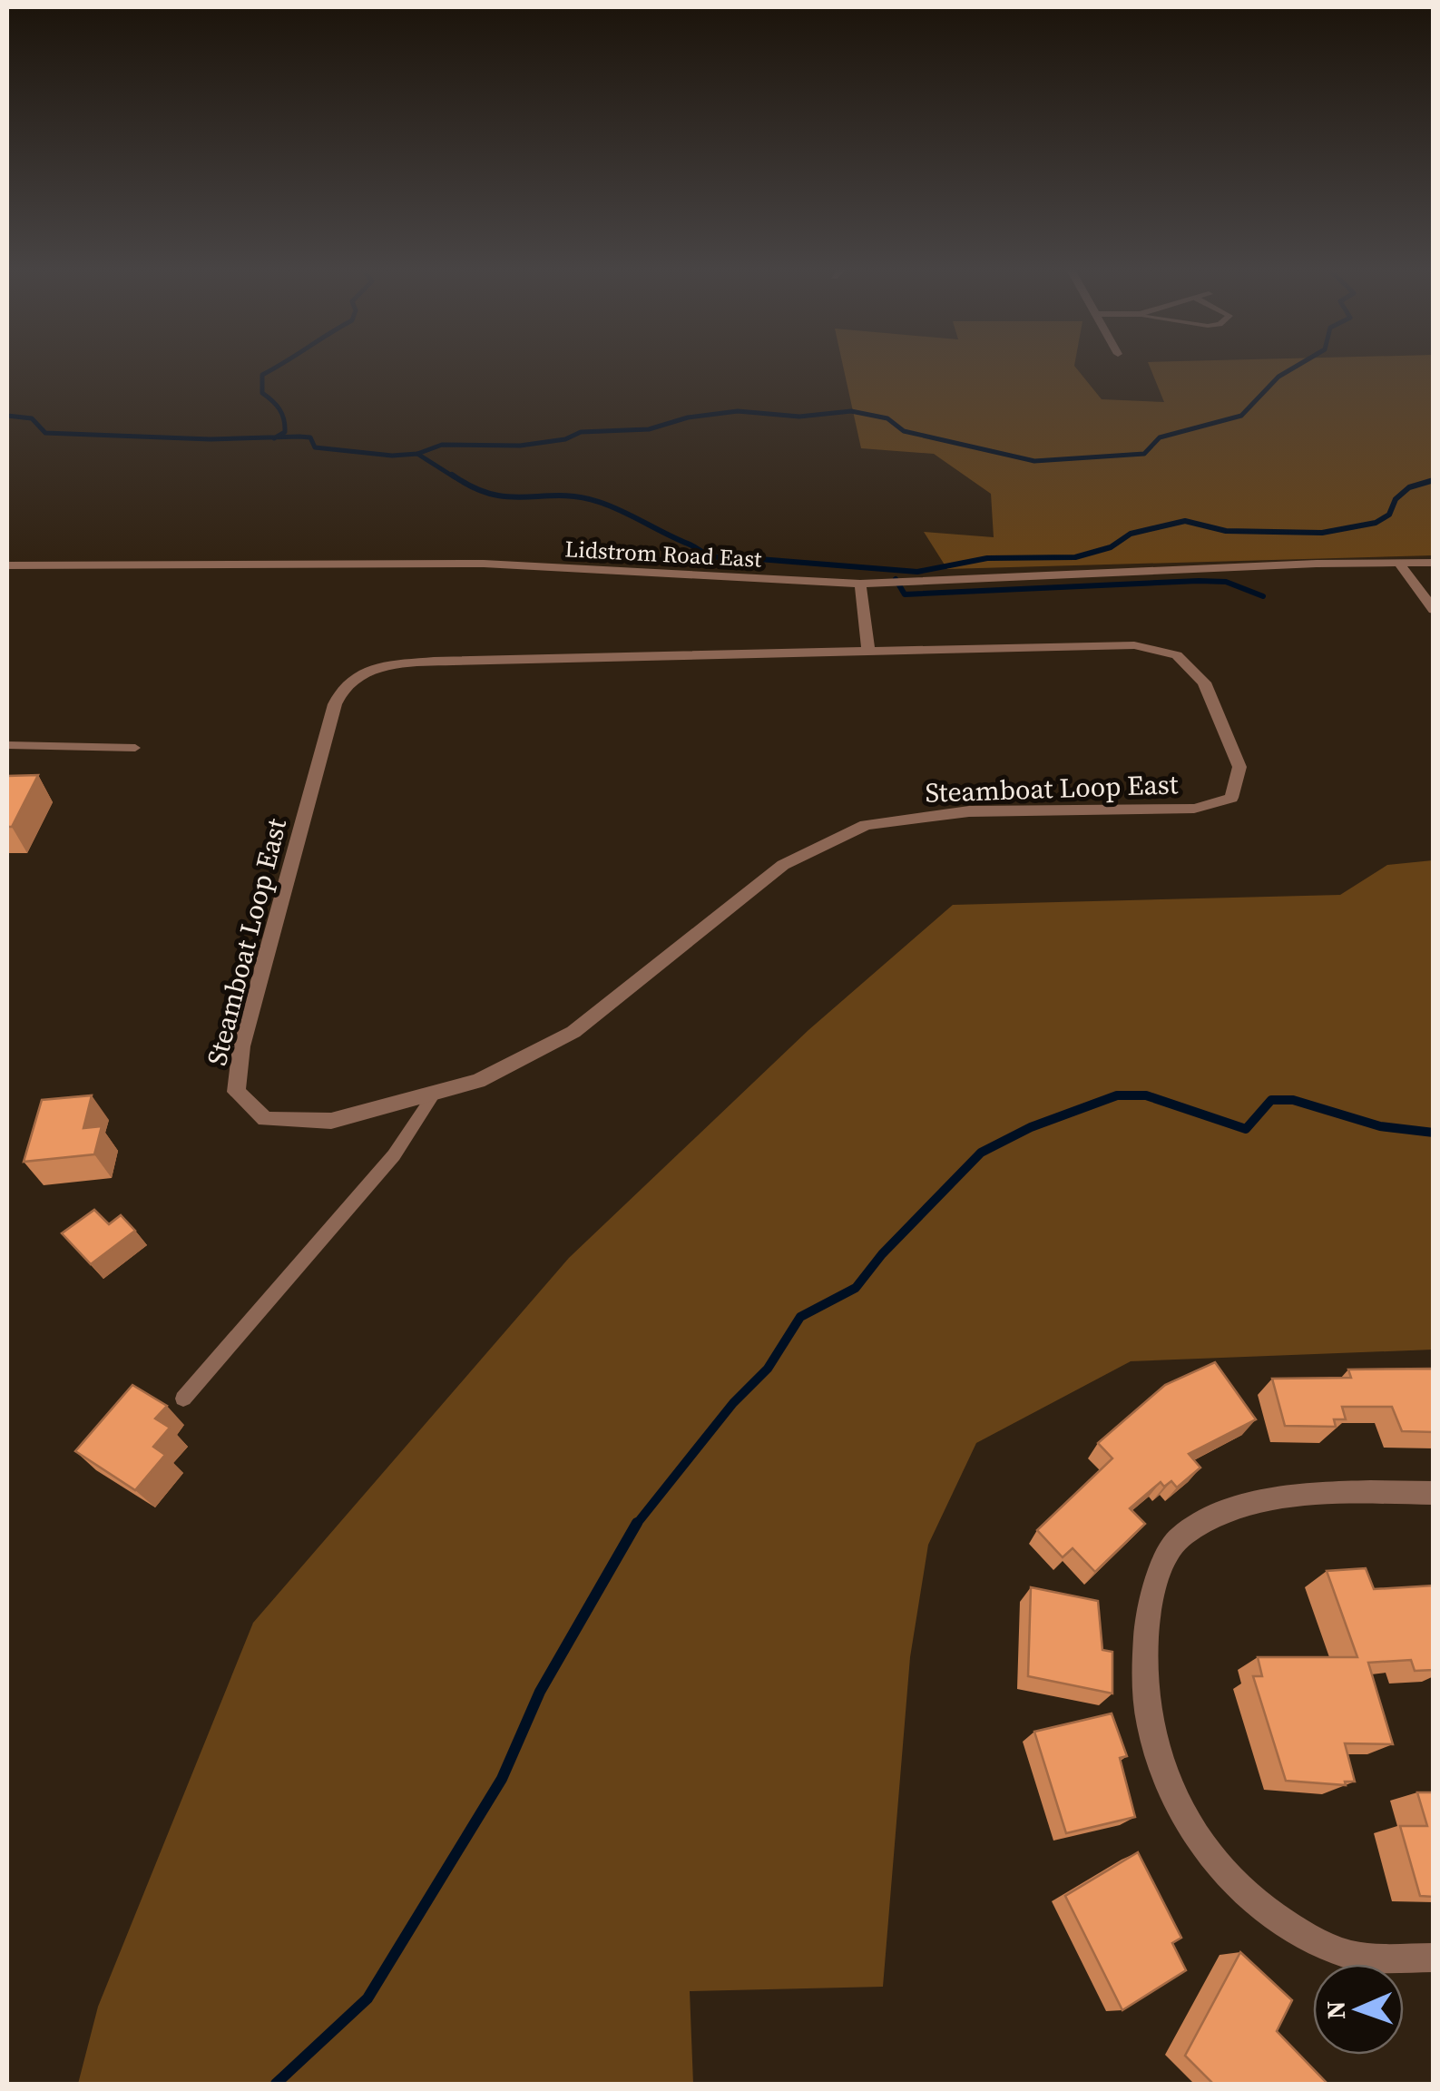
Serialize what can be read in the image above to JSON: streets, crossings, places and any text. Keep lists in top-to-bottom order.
{
  "streets": {
    "street": ["Lidstrom Road East", "Steamboat Loop East"]
  },
  "north": "left"
}
